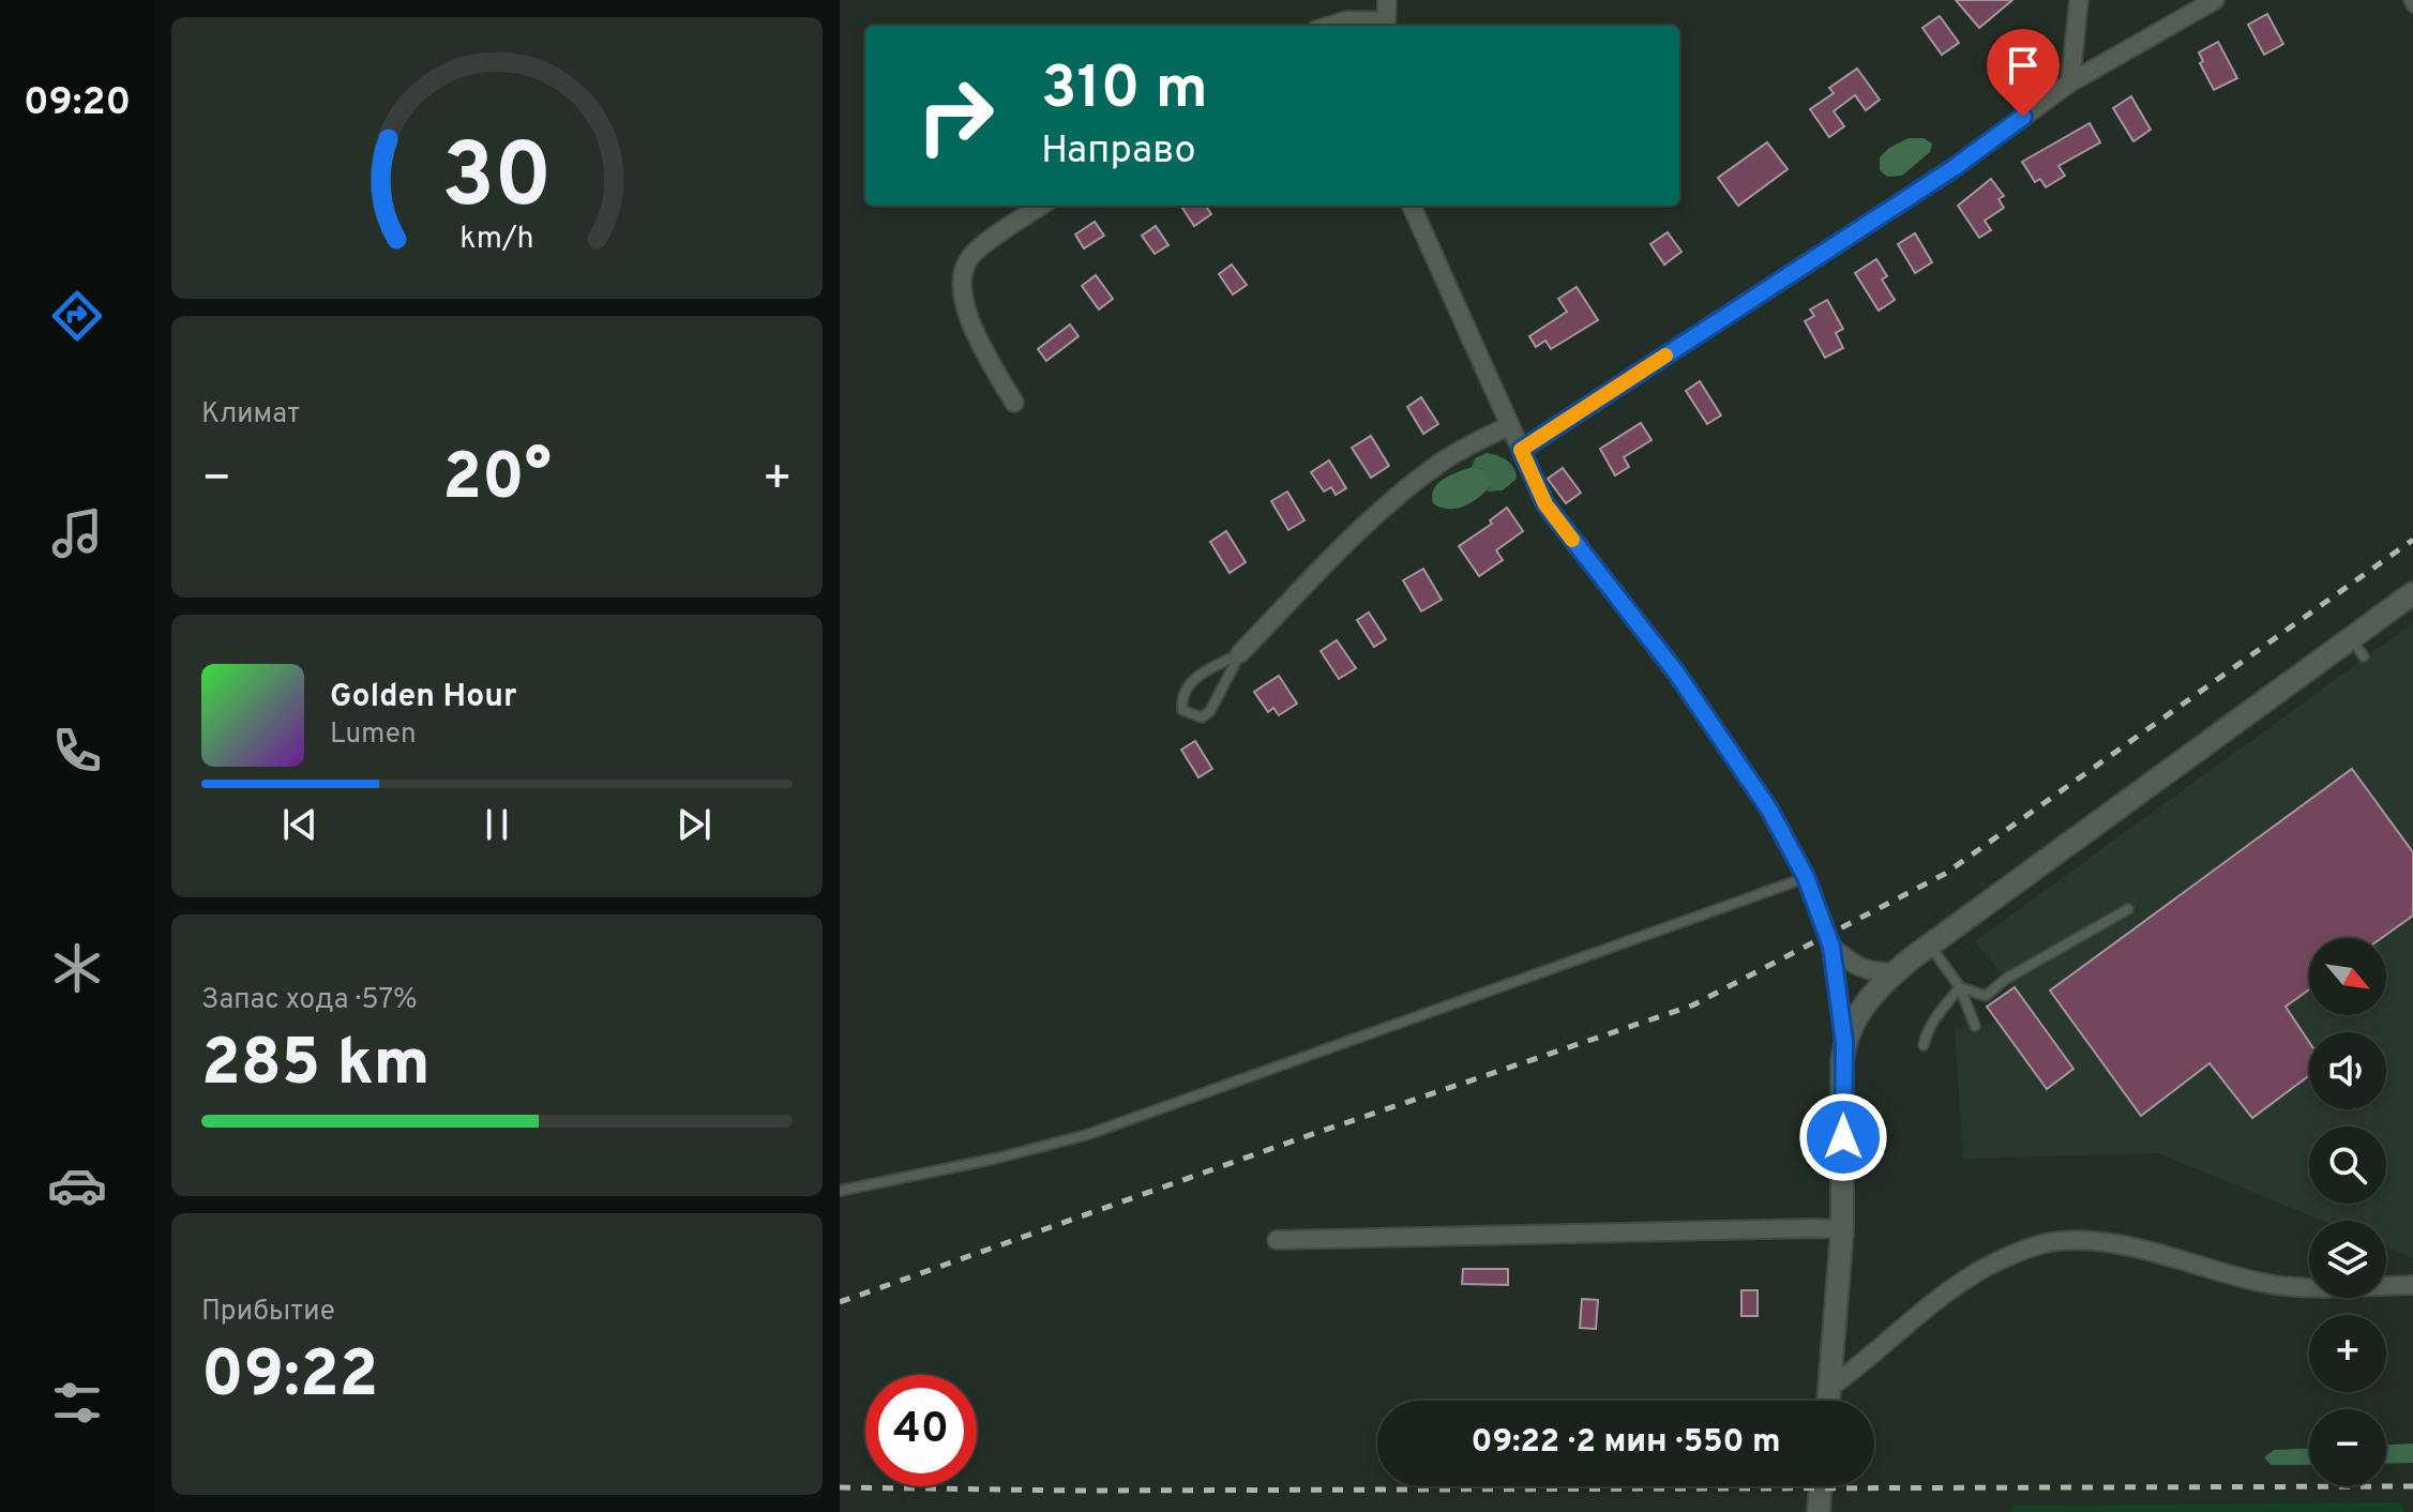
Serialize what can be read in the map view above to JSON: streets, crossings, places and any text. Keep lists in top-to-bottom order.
{
  "north": "bottom right",
  "page": {
    "tabs": "09:20",
    "turn": ["310 m", "Направо"],
    "tile": [
      "Климат",
      ["Запас хода · 57%", "285 km"],
      ["Прибытие", "09:22"]
    ],
    "heat": ["−", "20°", "+"],
    "song": ["Golden Hour", "Lumen"],
    "map_buttons": ["+", "−"],
    "limit": "40",
    "trip": "09:22 · 2 мин · 550 m",
    "gauge": ["30", "km/h"]
  }
}
